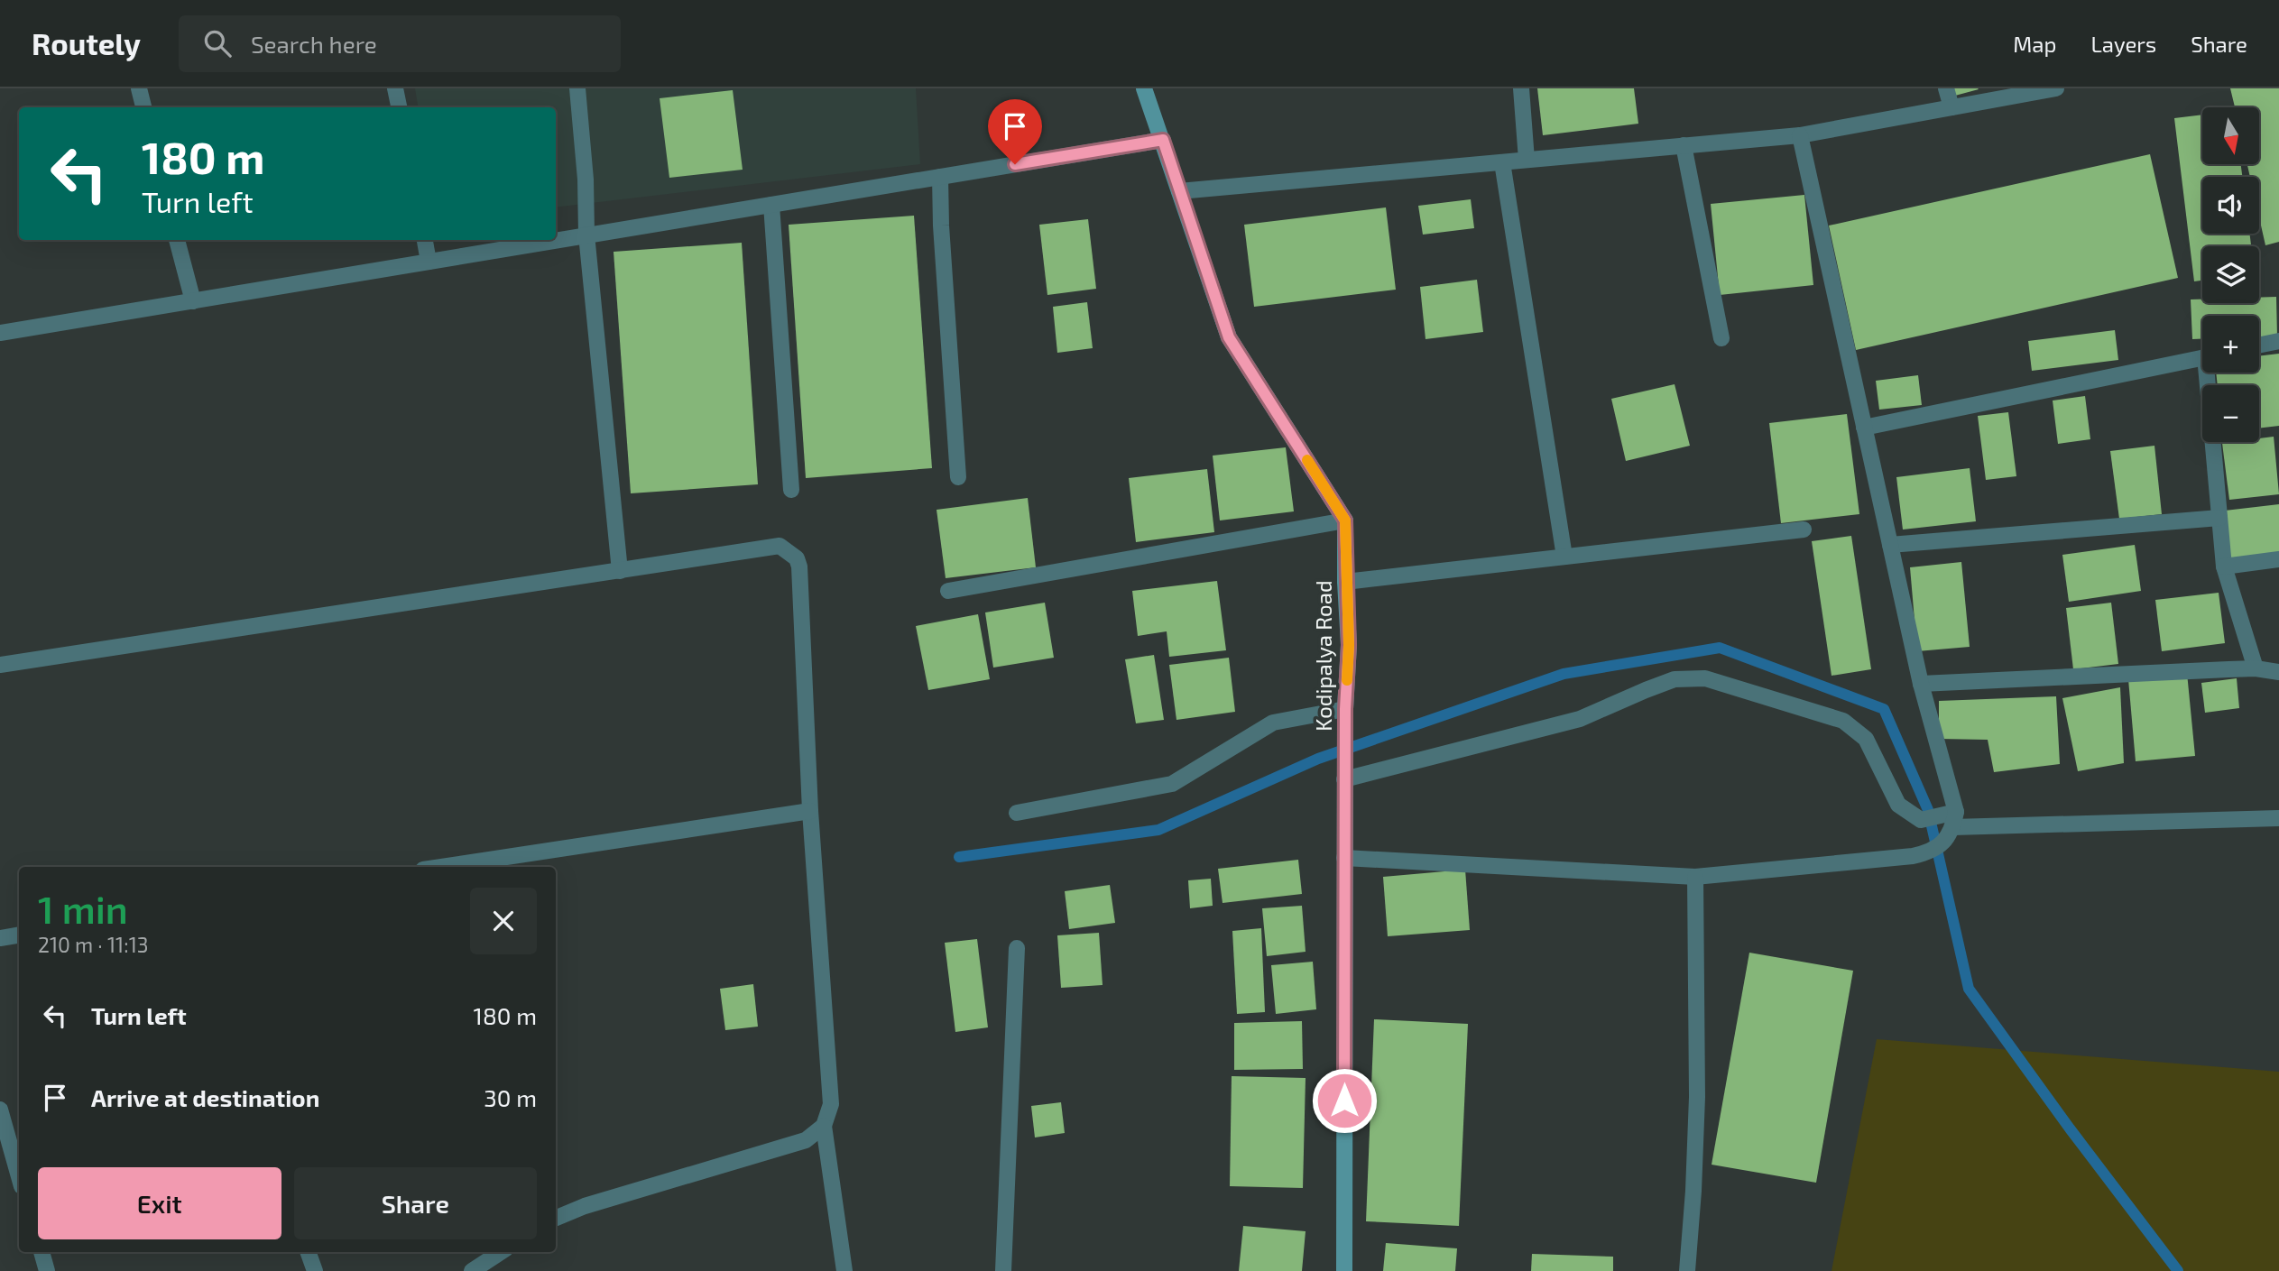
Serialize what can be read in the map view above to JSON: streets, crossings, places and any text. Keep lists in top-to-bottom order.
{
  "streets": {
    "main road": ["Kodipalya Road"]
  },
  "north": "bottom",
  "page": {
    "header": "Routely",
    "search": "Search here",
    "nav": ["Map", "Layers", "Share"],
    "map_buttons": ["+", "−"],
    "turn": ["180 m", "Turn left"],
    "heading": ["1 min", "210 m · 11:13"],
    "list": [
      {
        "name": "Turn left",
        "value": "180 m"
      },
      {
        "name": "Arrive at destination",
        "value": "30 m"
      }
    ],
    "buttons": ["Exit", "Share"]
  }
}
